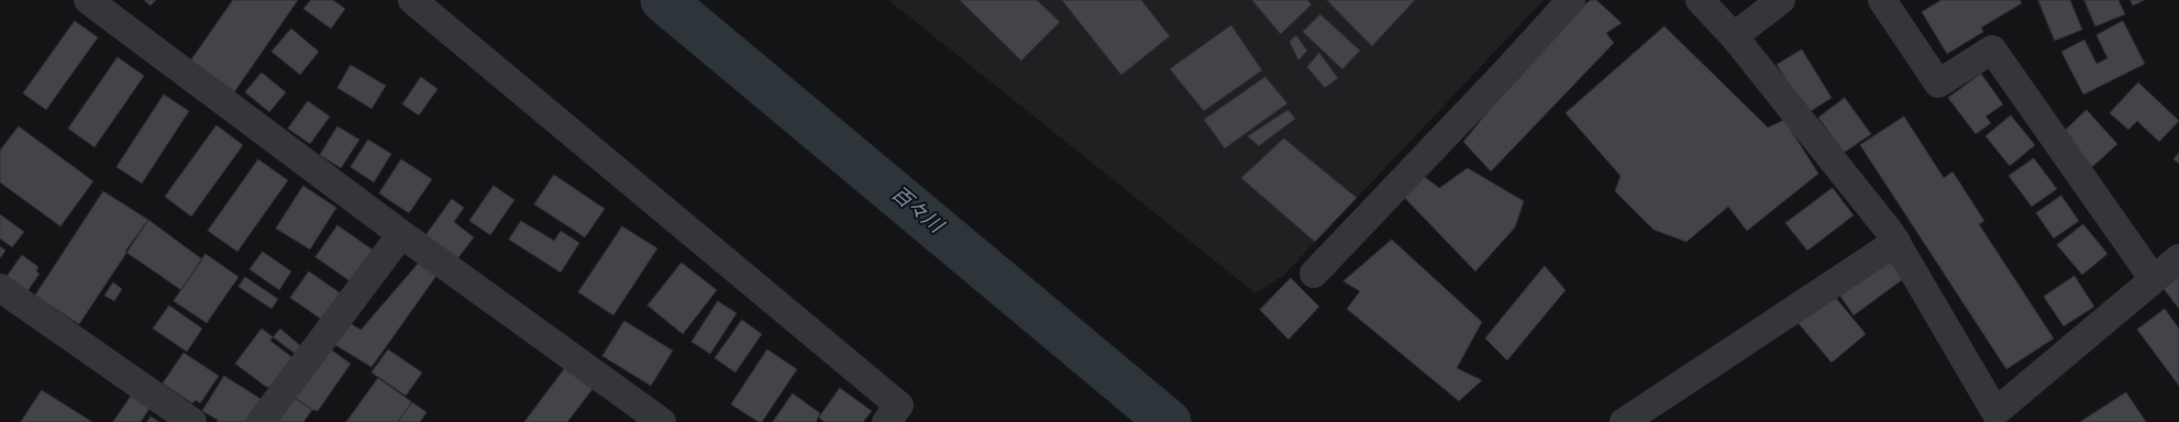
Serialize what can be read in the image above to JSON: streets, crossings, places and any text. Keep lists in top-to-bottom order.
{
  "water": ["百々川"]
}
